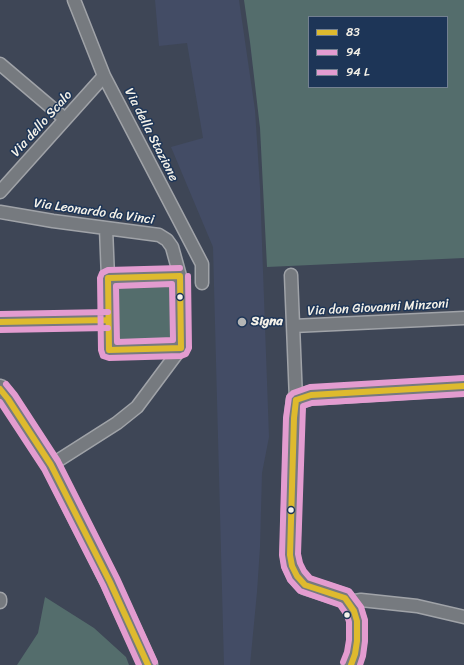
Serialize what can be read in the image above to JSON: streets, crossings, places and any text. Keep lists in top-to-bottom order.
{
  "streets": {
    "street": [
      "Via dello Scalo",
      "Via della Stazione",
      "Via Leonardo da Vinci",
      "Via don Giovanni Minzoni"
    ]
  },
  "crossings": [
    ["Via dello Scalo", "Via della Stazione"]
  ],
  "places": ["Signa"],
  "lines": ["transit line 83", "transit line 94"],
  "legend": ["83", "94", "94 L"]
}
